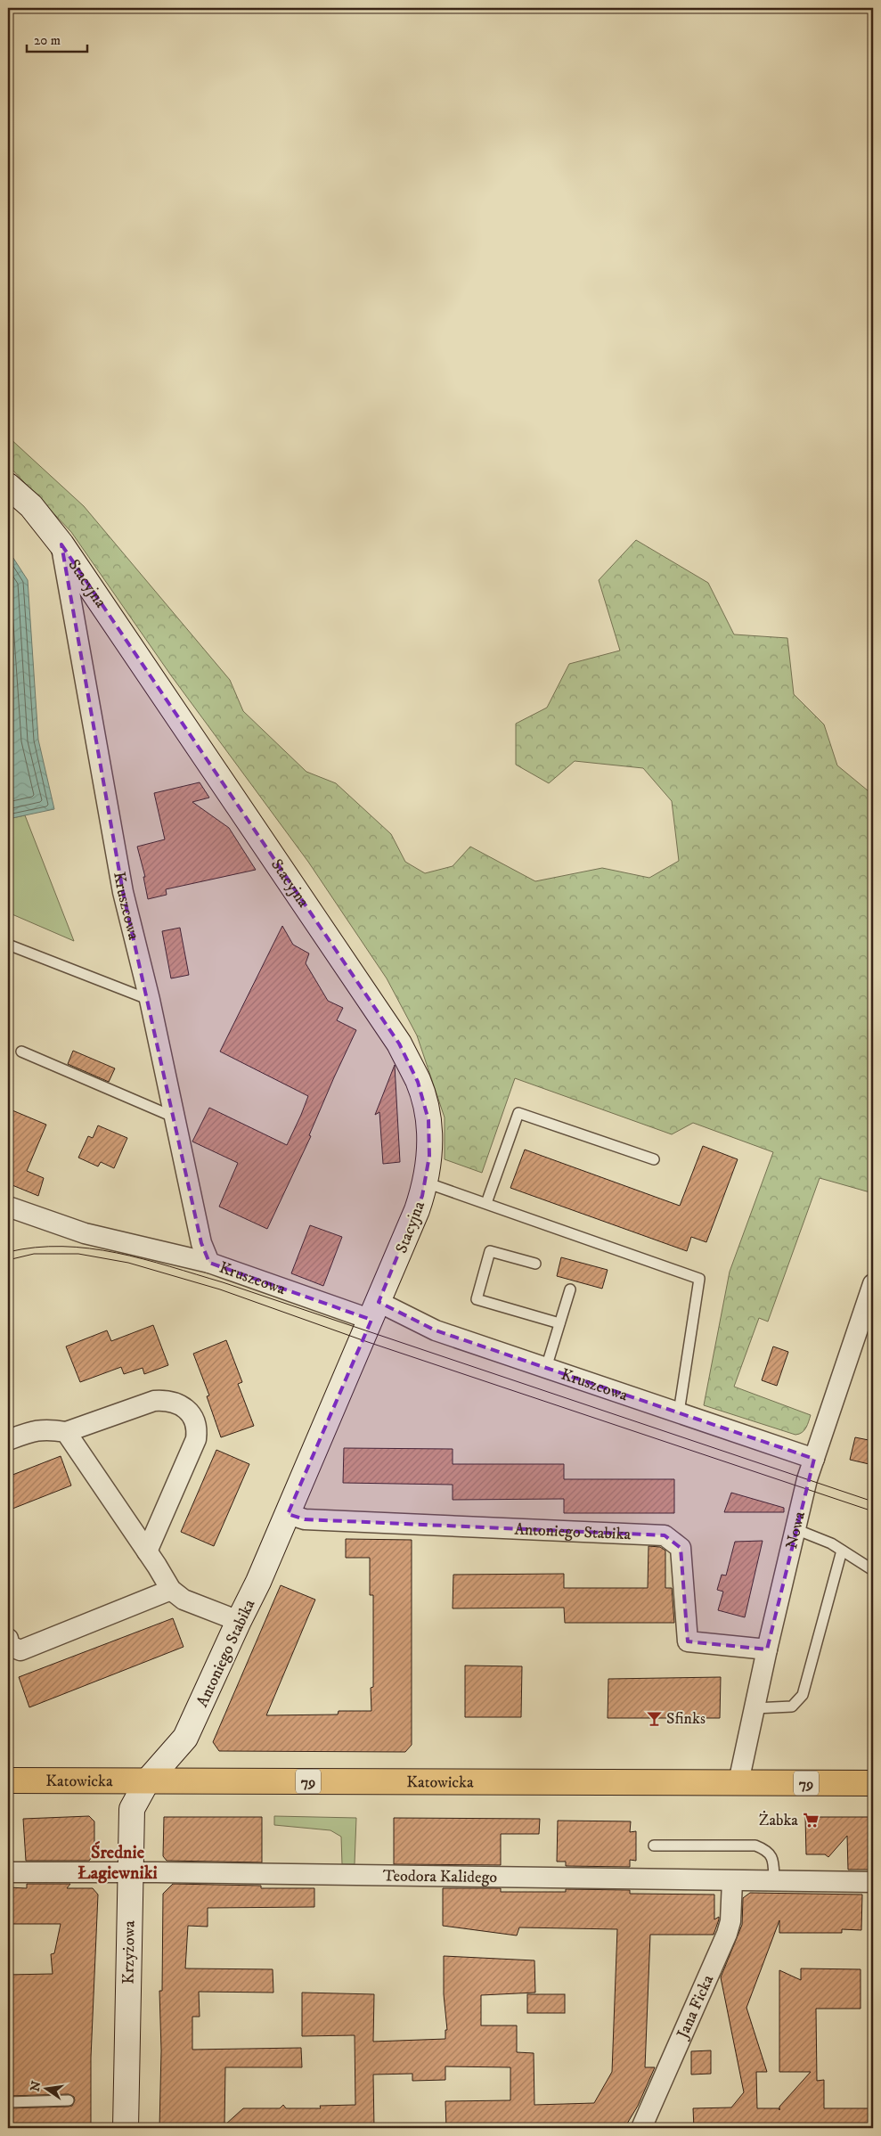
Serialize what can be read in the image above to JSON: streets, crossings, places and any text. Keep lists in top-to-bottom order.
{
  "streets": {
    "main road": ["Katowicka", "79"],
    "street": [
      "Stacyjna",
      "Kruszcowa",
      "Nowa",
      "Antoniego Stabika",
      "Teodora Kalidego",
      "Krzyżowa",
      "Jana Ficka"
    ]
  },
  "crossings": [
    ["Stacyjna", "Kruszcowa"],
    ["Stacyjna", "Antoniego Stabika"],
    ["Kruszcowa", "Nowa"],
    ["Kruszcowa", "Antoniego Stabika"],
    ["Nowa", "Antoniego Stabika"],
    ["Nowa", "Katowicka"],
    ["Antoniego Stabika", "Katowicka"],
    ["Antoniego Stabika", "Krzyżowa"],
    ["Katowicka", "Krzyżowa"],
    ["Teodora Kalidego", "Krzyżowa"],
    ["Teodora Kalidego", "Jana Ficka"]
  ],
  "districts": ["Średnie Łagiewniki"],
  "places": {
    "bar": ["Sfinks"],
    "supermarket": ["Żabka"]
  },
  "scale_bar": "20 m",
  "north": "left"
}
